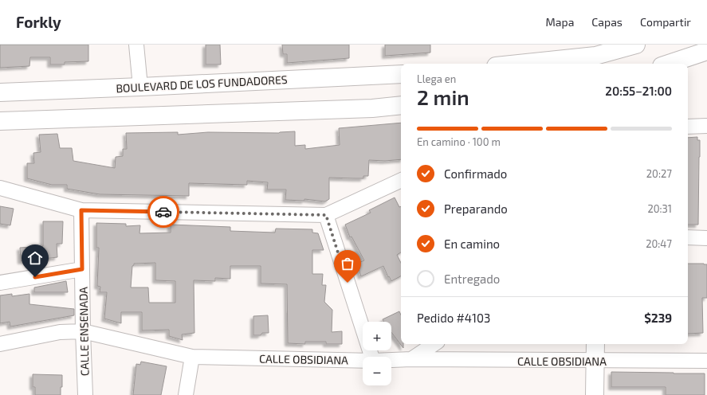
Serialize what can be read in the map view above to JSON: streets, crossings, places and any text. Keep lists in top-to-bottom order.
{
  "streets": {
    "main road": ["BOULEVARD DE LOS FUNDADORES"],
    "street": ["CALLE ENSENADA", "CALLE OBSIDIANA"]
  },
  "crossings": [
    ["CALLE ENSENADA", "CALLE OBSIDIANA"]
  ],
  "page": {
    "header": "Forkly",
    "nav": ["Mapa", "Capas", "Compartir"],
    "heading": ["2 min", "Llega en", "20:55–21:00"],
    "panel": ["Pedido #4103", "$239"],
    "bar": "En camino · 100 m",
    "list": [
      ["Confirmado", "20:27"],
      ["Preparando", "20:31"],
      ["En camino", "20:47"],
      "Entregado"
    ],
    "map_buttons": ["+", "−"]
  }
}
